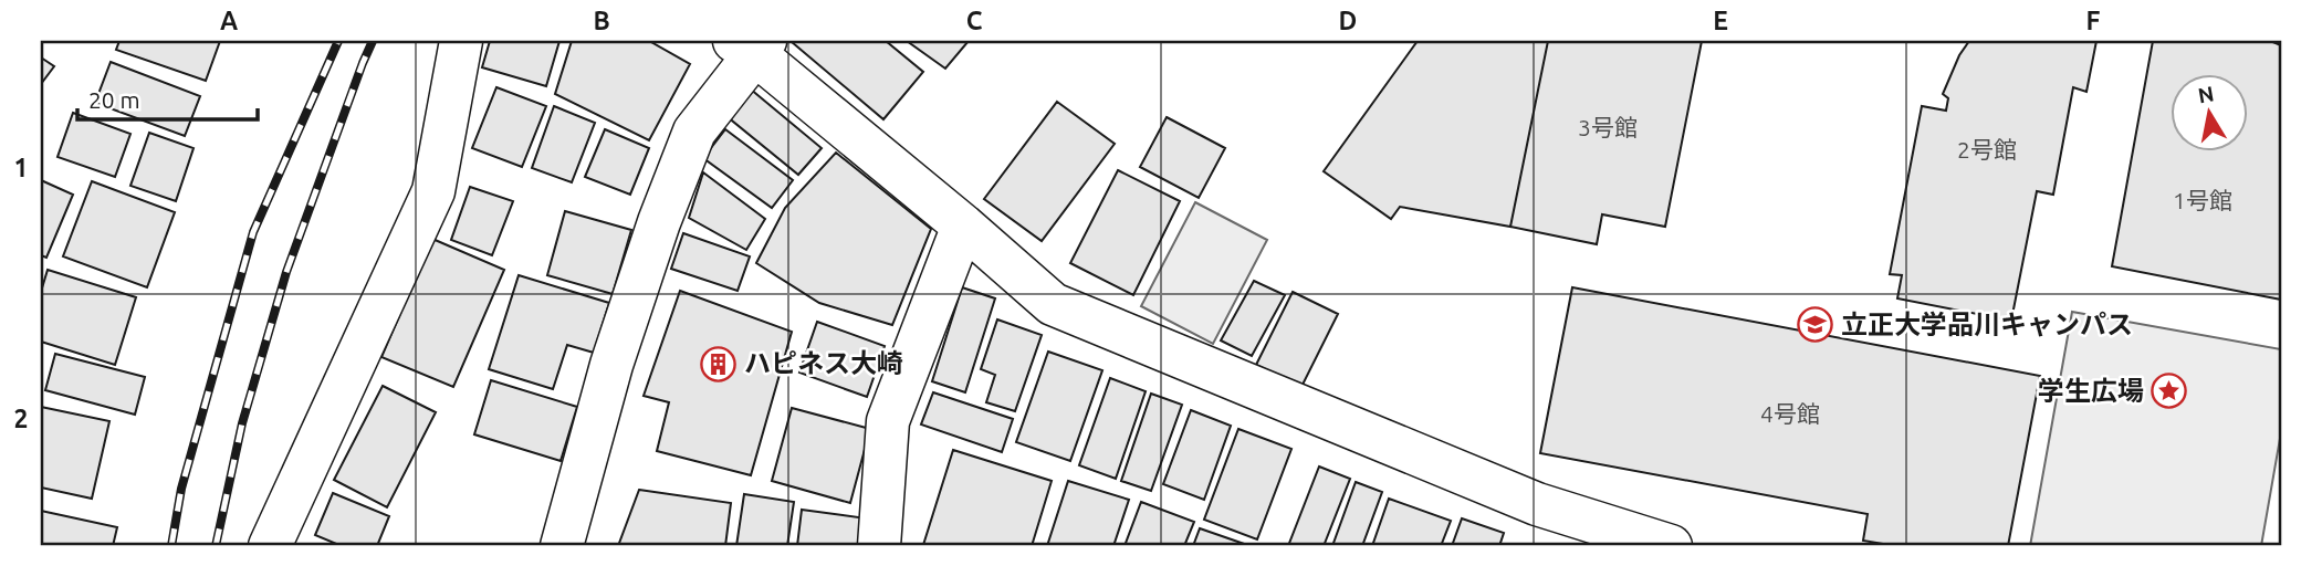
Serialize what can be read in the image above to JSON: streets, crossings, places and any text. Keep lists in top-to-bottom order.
{
  "places": {
    "school or university": ["立正大学品川キャンパス"],
    "building": ["ハピネス大崎"],
    "place": ["学生広場"]
  },
  "house_numbers": [
    "3号館",
    "2号館",
    "1号館",
    "4号館"
  ],
  "scale_bar": "20 m",
  "north": "top",
  "grid": {
    "columns": [
      "A",
      "B",
      "C",
      "D",
      "E",
      "F"
    ],
    "rows": ["1", "2"]
  }
}
